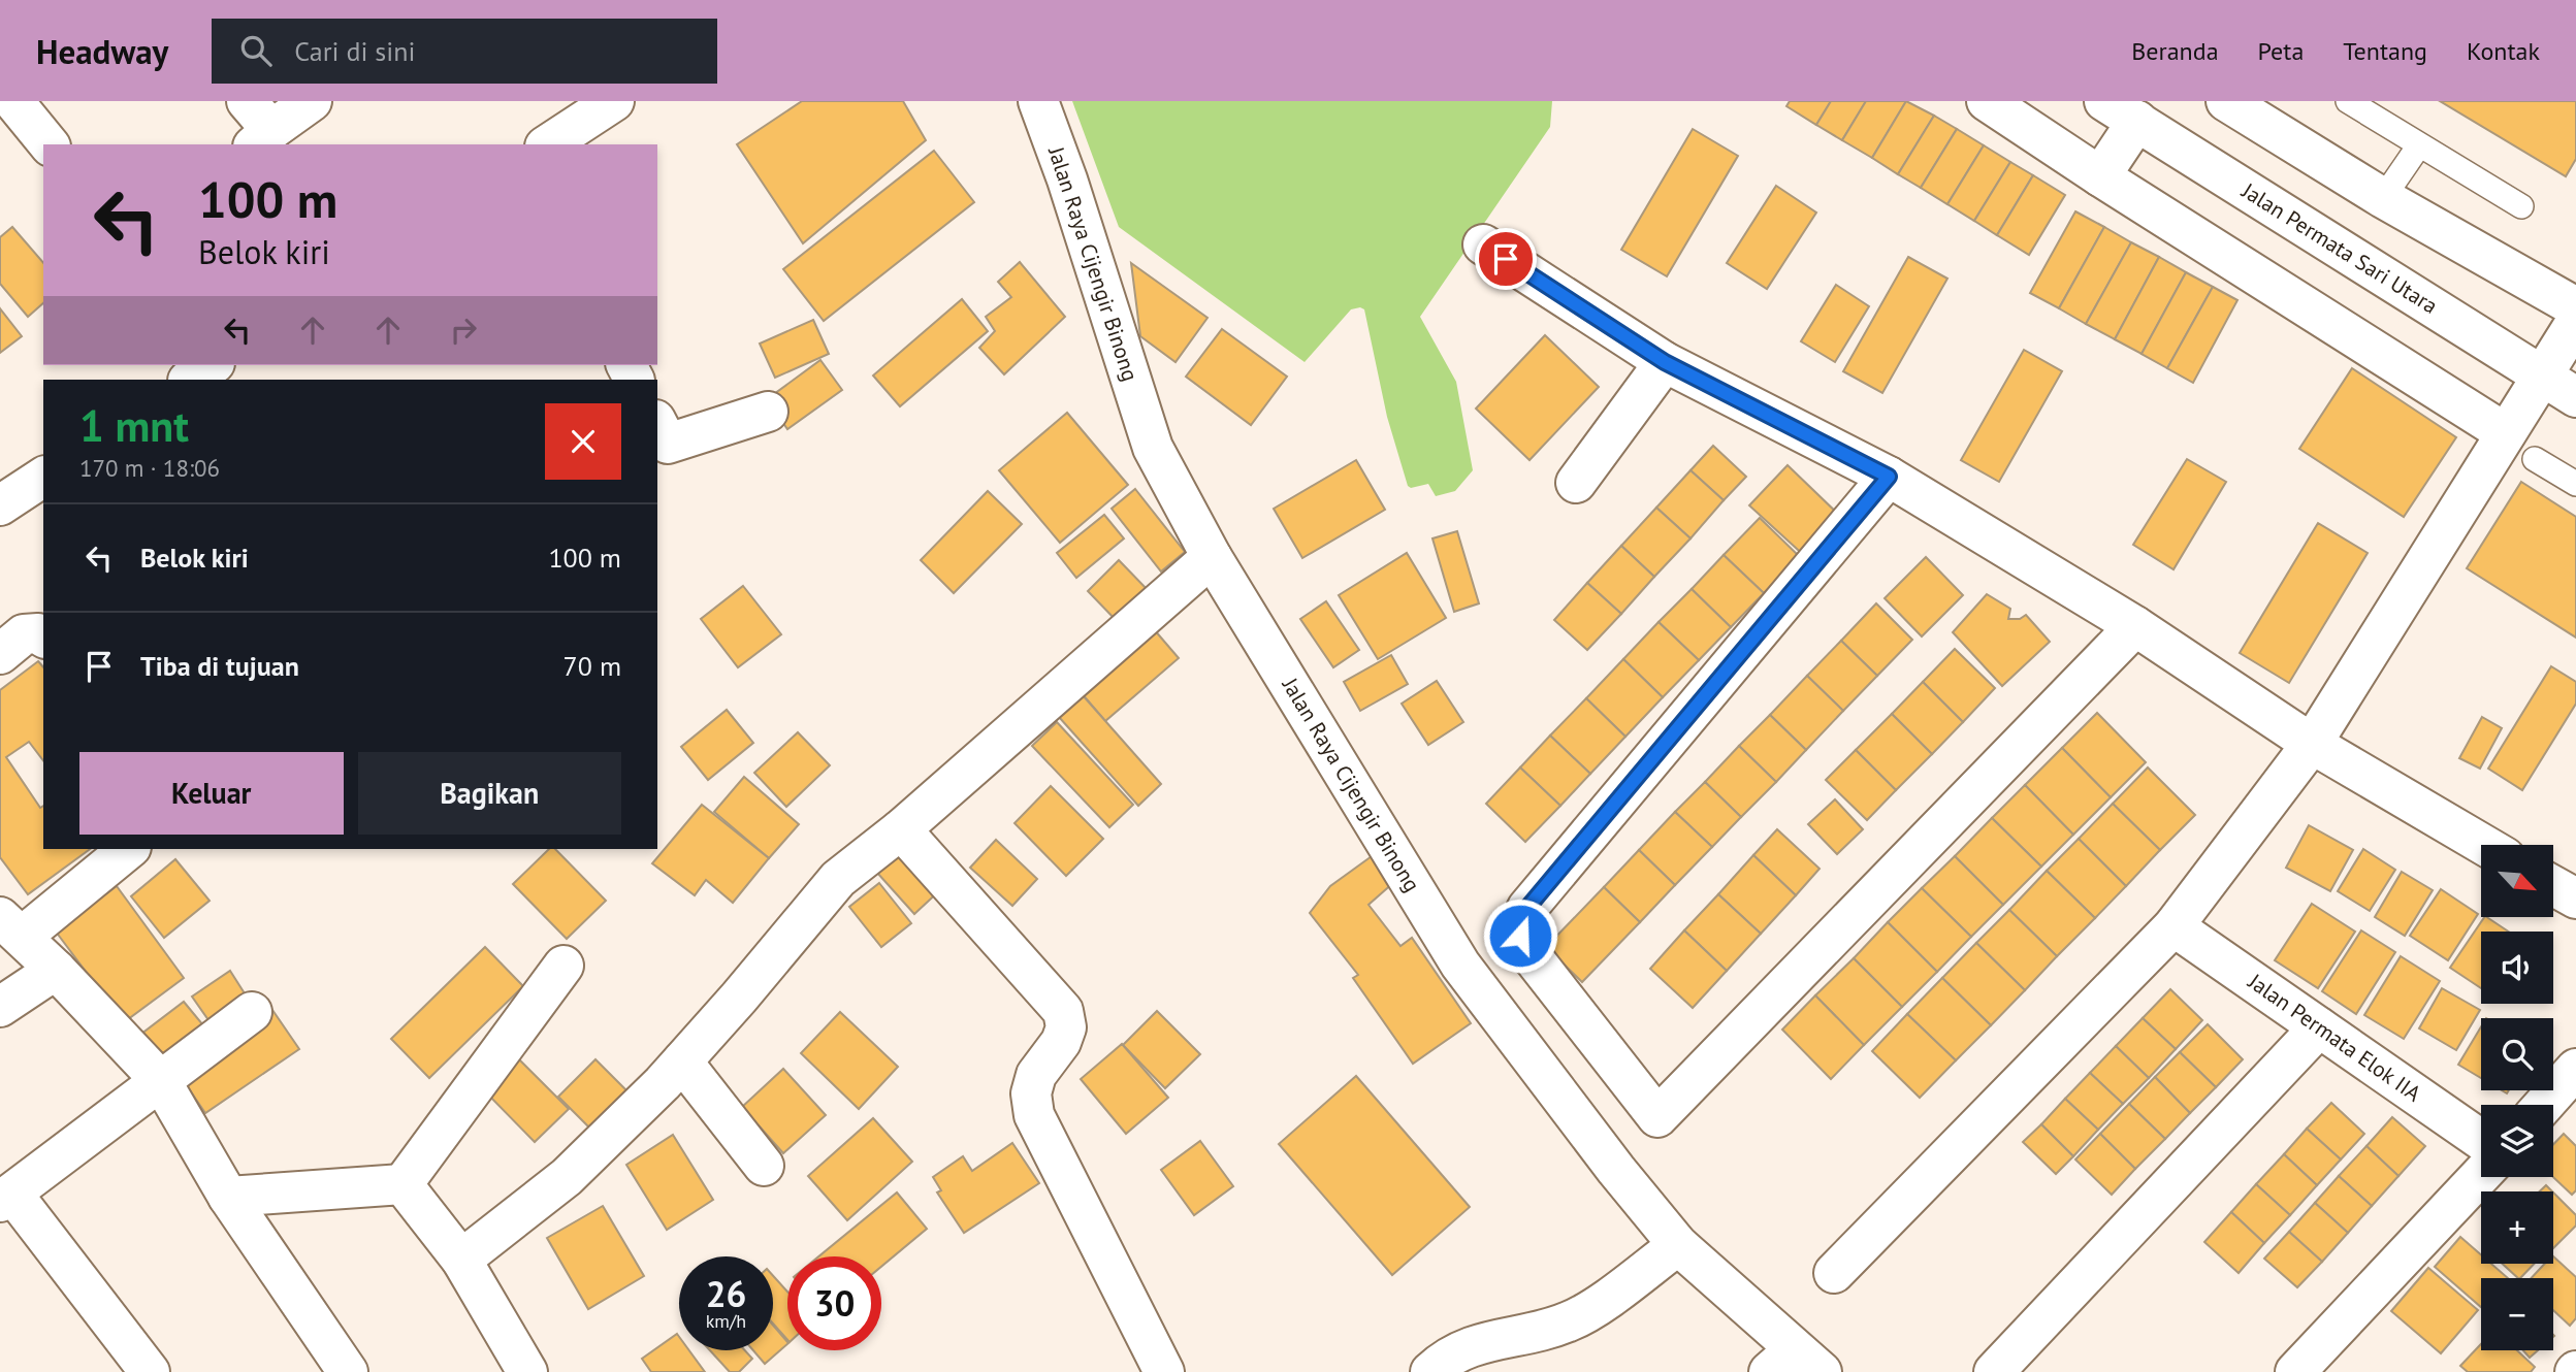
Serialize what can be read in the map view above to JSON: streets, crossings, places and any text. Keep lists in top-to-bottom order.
{
  "streets": {
    "street": ["Jalan Permata Sari Utara", "Jalan Raya Cijengir Binong", "Jalan Permata Elok IIA"]
  },
  "north": "bottom right",
  "page": {
    "header": "Headway",
    "search": "Cari di sini",
    "nav": [
      "Beranda",
      "Peta",
      "Tentang",
      "Kontak"
    ],
    "turn": ["100 m", "Belok kiri"],
    "heading": ["1 mnt", "170 m · 18:06"],
    "list": [
      {
        "name": "Belok kiri",
        "value": "100 m"
      },
      {
        "name": "Tiba di tujuan",
        "value": "70 m"
      }
    ],
    "buttons": ["Keluar", "Bagikan"],
    "map_buttons": ["+", "−"],
    "speed": "26 km/h",
    "limit": "30"
  }
}
